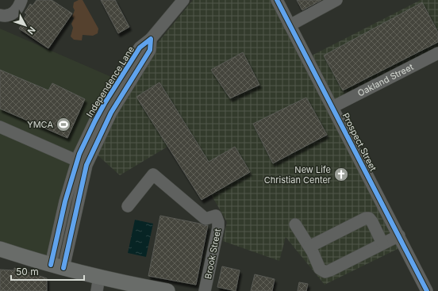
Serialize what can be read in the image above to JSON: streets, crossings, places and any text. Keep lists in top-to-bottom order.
{
  "streets": {
    "street": [
      "Oakland Street",
      "Independence Lane",
      "Prospect Street",
      "Brook Street"
    ]
  },
  "crossings": [
    ["Oakland Street", "Prospect Street"]
  ],
  "places": {
    "sports": ["YMCA"],
    "church": ["New Life Christian Center"]
  },
  "scale_bar": "50 m",
  "north": "bottom right"
}
